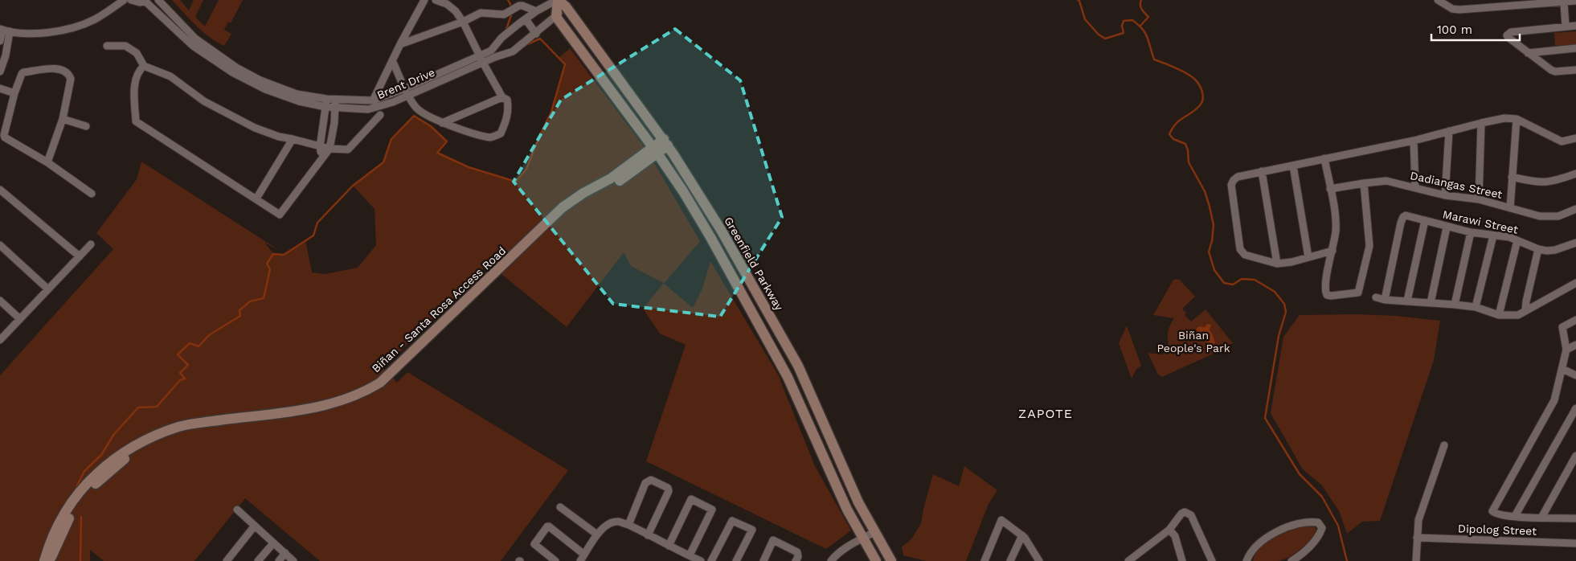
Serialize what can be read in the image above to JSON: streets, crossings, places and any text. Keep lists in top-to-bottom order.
{
  "streets": {
    "main road": ["Greenfield Parkway", "Biñan - Santa Rosa Access Road"],
    "street": [
      "Brent Drive",
      "Dadiangas Street",
      "Marawi Street",
      "Dipolog Street"
    ]
  },
  "crossings": [
    ["Brent Drive", "Greenfield Parkway"],
    ["Greenfield Parkway", "Biñan - Santa Rosa Access Road"]
  ],
  "districts": ["ZAPOTE"],
  "parks": ["Biñan People's Park"],
  "scale_bar": "100 m"
}
